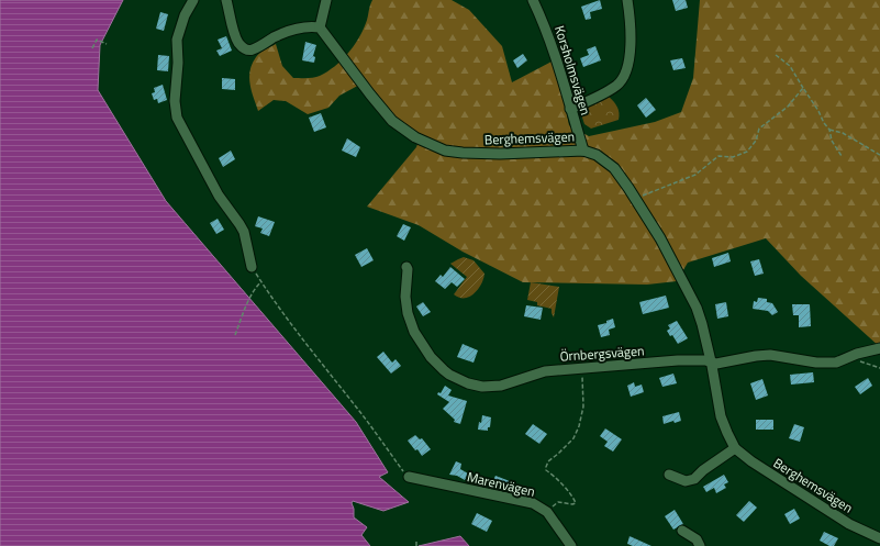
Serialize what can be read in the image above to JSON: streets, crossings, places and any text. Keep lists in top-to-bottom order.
{
  "streets": {
    "street": [
      "Korsholmsvägen",
      "Berghemsvägen",
      "Örnbergsvägen",
      "Marenvägen"
    ]
  },
  "crossings": [
    ["Korsholmsvägen", "Berghemsvägen"],
    ["Berghemsvägen", "Örnbergsvägen"]
  ]
}
